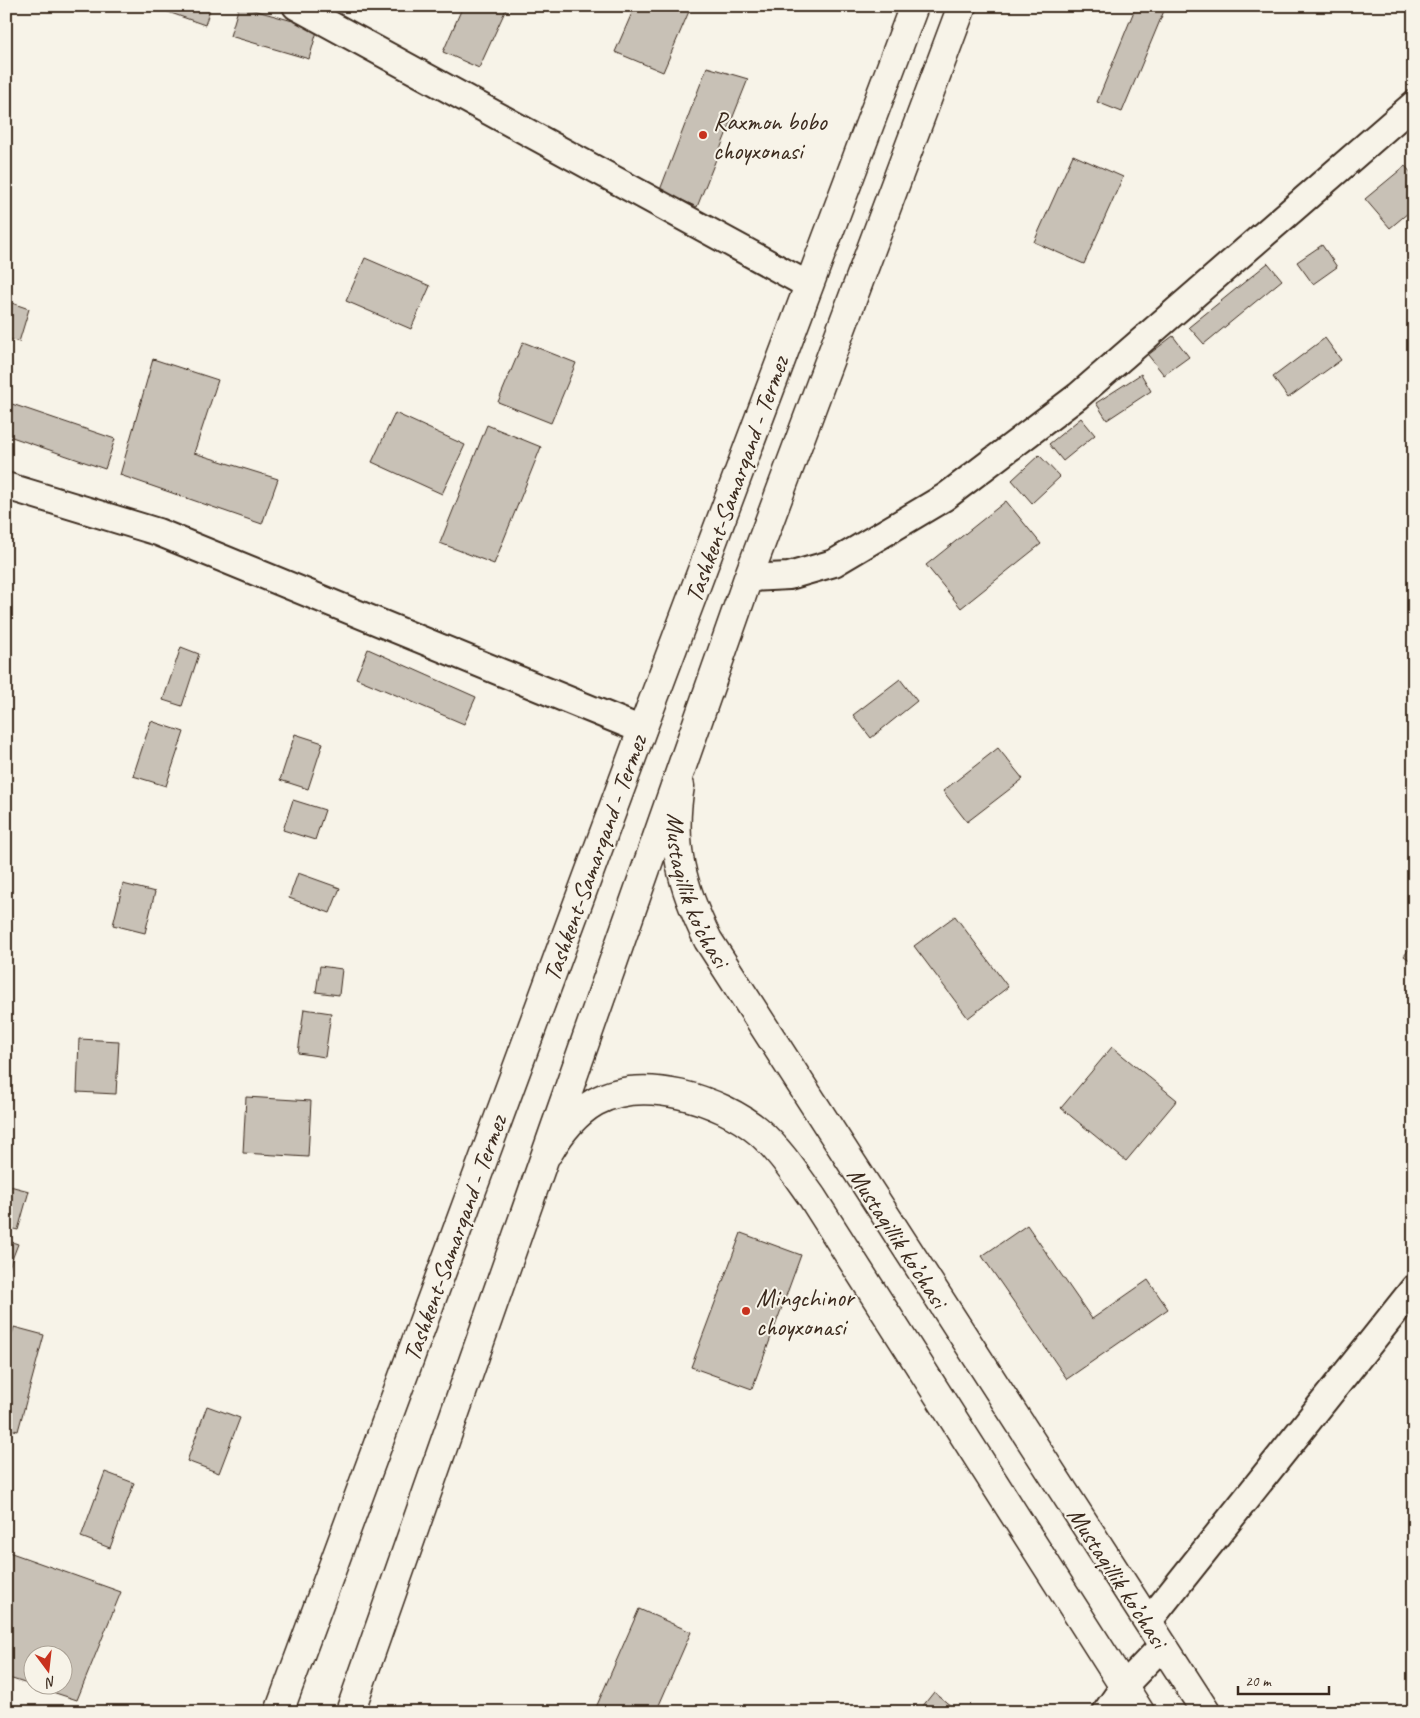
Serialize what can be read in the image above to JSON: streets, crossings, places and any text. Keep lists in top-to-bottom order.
{
  "streets": {
    "main road": ["Tashkent-Samarqand - Termez", "Mustaqillik ko’chasi"]
  },
  "crossings": [
    ["Tashkent-Samarqand - Termez", "Mustaqillik ko’chasi"]
  ],
  "places": ["Raxmon bobo choyxonasi", "Mingchinor choyxonasi"],
  "scale_bar": "20 m",
  "north": "bottom"
}
